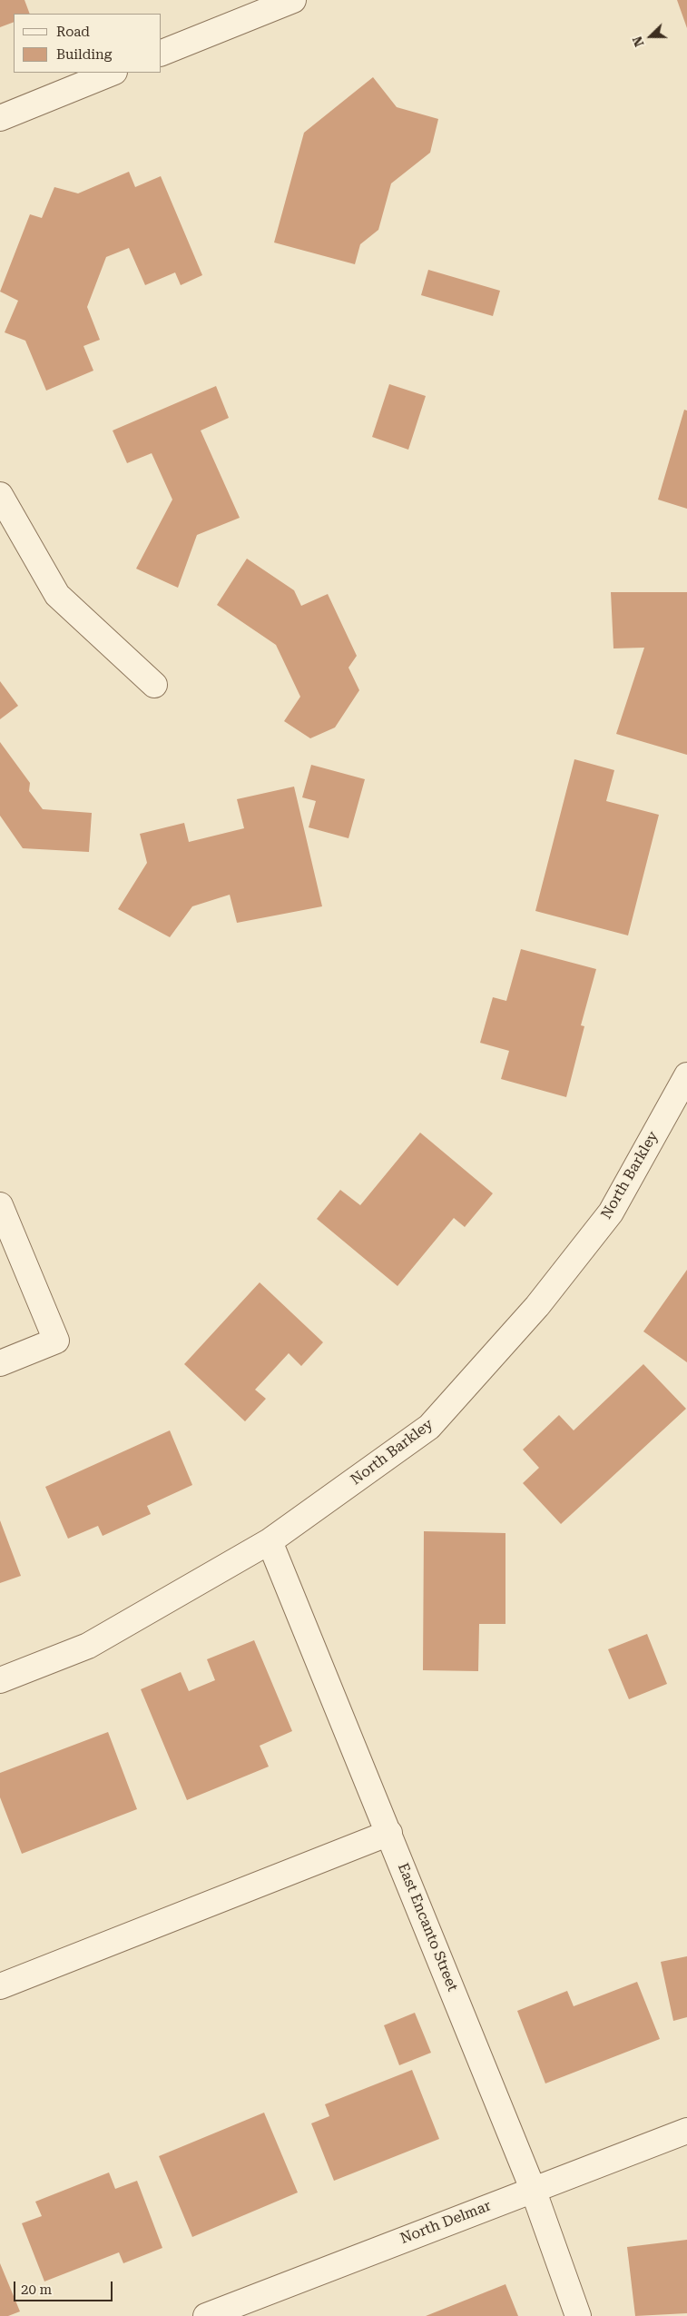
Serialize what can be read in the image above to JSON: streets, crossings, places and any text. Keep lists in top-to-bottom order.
{
  "streets": {
    "street": ["North Barkley", "East Encanto Street", "North Delmar"]
  },
  "crossings": [
    ["North Barkley", "East Encanto Street"],
    ["East Encanto Street", "North Delmar"]
  ],
  "legend": ["Road", "Building"],
  "scale_bar": "20 m",
  "north": "left"
}
